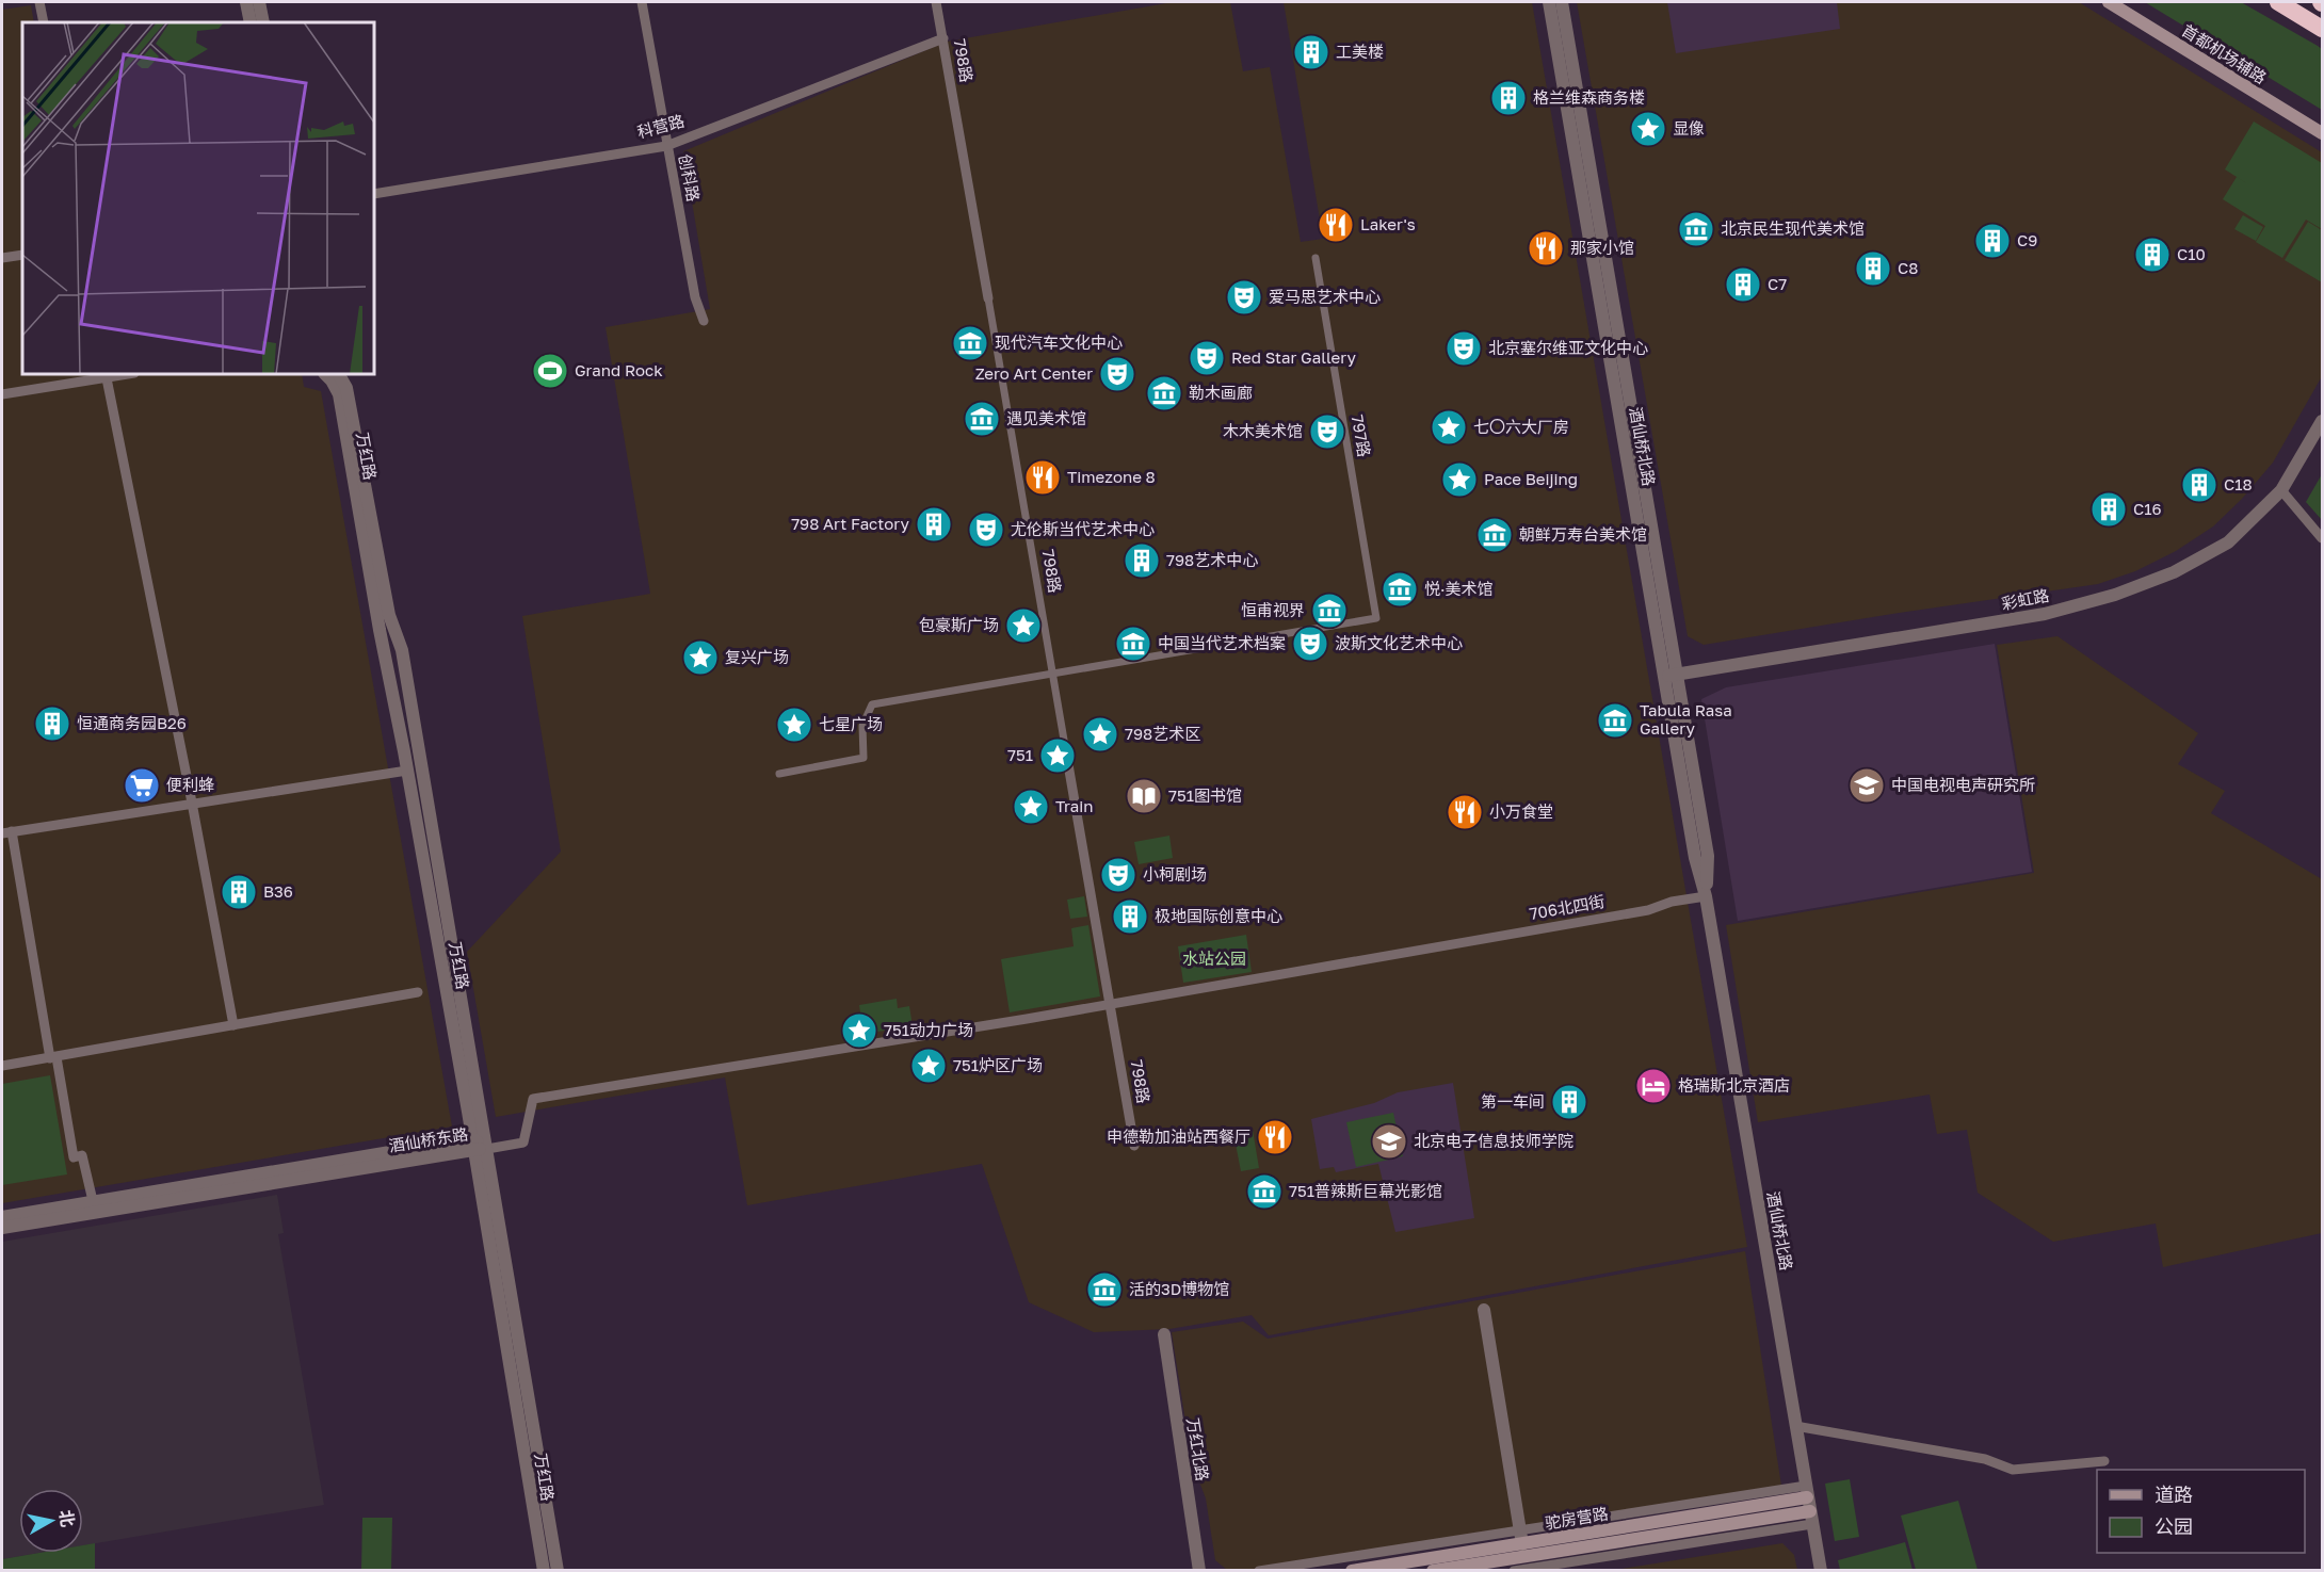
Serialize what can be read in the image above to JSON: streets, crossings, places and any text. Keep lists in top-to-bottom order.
{
  "streets": {
    "main road": ["首都机场辅路", "驼房营路"],
    "street": [
      "798路",
      "科营路",
      "创科路",
      "797路",
      "酒仙桥北路",
      "万红路",
      "彩虹路",
      "706北四街",
      "酒仙桥东路",
      "万红北路"
    ]
  },
  "crossings": [
    ["798路", "科营路"],
    ["798路", "797路"],
    ["798路", "706北四街"],
    ["科营路", "创科路"],
    ["酒仙桥北路", "彩虹路"],
    ["酒仙桥北路", "706北四街"],
    ["酒仙桥北路", "驼房营路"],
    ["万红路", "706北四街"],
    ["万红路", "酒仙桥东路"],
    ["706北四街", "酒仙桥东路"]
  ],
  "parks": ["水站公园"],
  "places": {
    "building": [
      "工美楼",
      "格兰维森商务楼",
      "C9",
      "C10",
      "C8",
      "C7",
      "C18",
      "C16",
      "798 Art Factory",
      "798艺术中心",
      "恒通商务园B26",
      "B36",
      "极地国际创意中心",
      "第一车间"
    ],
    "place": [
      "显像",
      "七〇六大厂房",
      "Pace Beijing",
      "包豪斯广场",
      "复兴广场",
      "七星广场",
      "798艺术区",
      "751",
      "Train",
      "751动力广场",
      "751炉区广场"
    ],
    "restaurant": [
      "Laker's",
      "那家小馆",
      "Timezone 8",
      "小万食堂",
      "申德勒加油站西餐厅"
    ],
    "museum": [
      "北京民生现代美术馆",
      "现代汽车文化中心",
      "勒木画廊",
      "遇见美术馆",
      "朝鲜万寿台美术馆",
      "悦·美术馆",
      "恒甫视界",
      "中国当代艺术档案",
      "Tabula Rasa Gallery",
      "751普辣斯巨幕光影馆",
      "活的3D博物馆"
    ],
    "theatre": [
      "爱马思艺术中心",
      "北京塞尔维亚文化中心",
      "Red Star Gallery",
      "Zero Art Center",
      "木木美术馆",
      "尤伦斯当代艺术中心",
      "波斯文化艺术中心",
      "小柯剧场"
    ],
    "sports": ["Grand Rock"],
    "supermarket": ["便利蜂"],
    "school or university": ["中国电视电声研究所", "北京电子信息技师学院"],
    "library": ["751图书馆"],
    "hotel": ["格瑞斯北京酒店"]
  },
  "legend": ["道路", "公园"],
  "north": "right"
}
